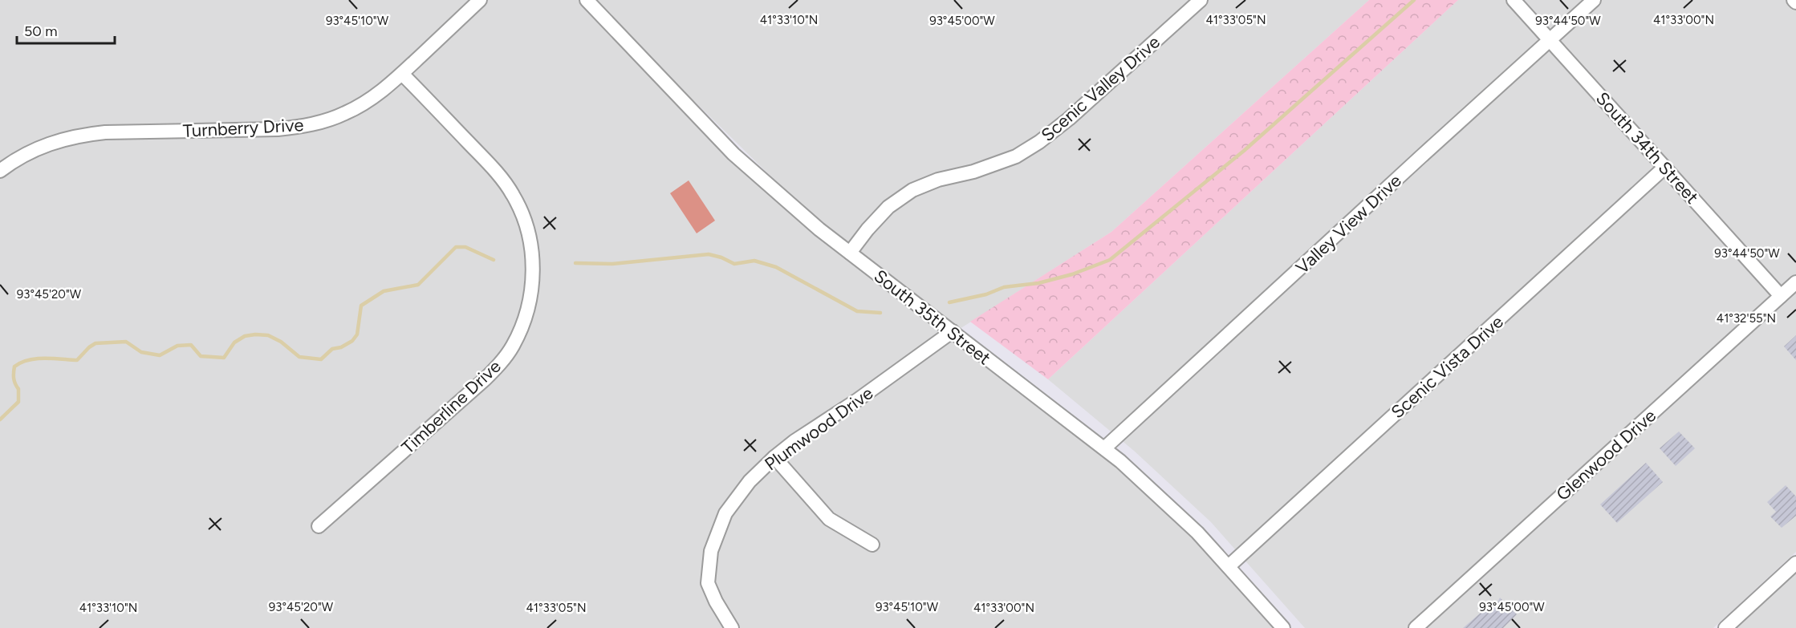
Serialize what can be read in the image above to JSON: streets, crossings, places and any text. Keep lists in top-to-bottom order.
{
  "streets": {
    "street": [
      "Scenic Valley Drive",
      "Turnberry Drive",
      "South 34th Street",
      "Valley View Drive",
      "South 35th Street",
      "Scenic Vista Drive",
      "Timberline Drive",
      "Plumwood Drive",
      "Glenwood Drive"
    ]
  },
  "crossings": [
    ["Scenic Valley Drive", "South 35th Street"],
    ["Turnberry Drive", "Timberline Drive"],
    ["South 34th Street", "Valley View Drive"],
    ["South 34th Street", "Scenic Vista Drive"],
    ["South 34th Street", "Glenwood Drive"],
    ["Valley View Drive", "South 35th Street"],
    ["South 35th Street", "Scenic Vista Drive"],
    ["South 35th Street", "Plumwood Drive"]
  ],
  "scale_bar": "50 m",
  "coordinates": [
    "41°33'10\"N",
    "41°33'05\"N",
    "41°33'00\"N",
    "93°45'10\"W",
    "93°45'00\"W",
    "93°44'50\"W",
    "93°45'20\"W",
    "41°32'55\"N"
  ]
}
